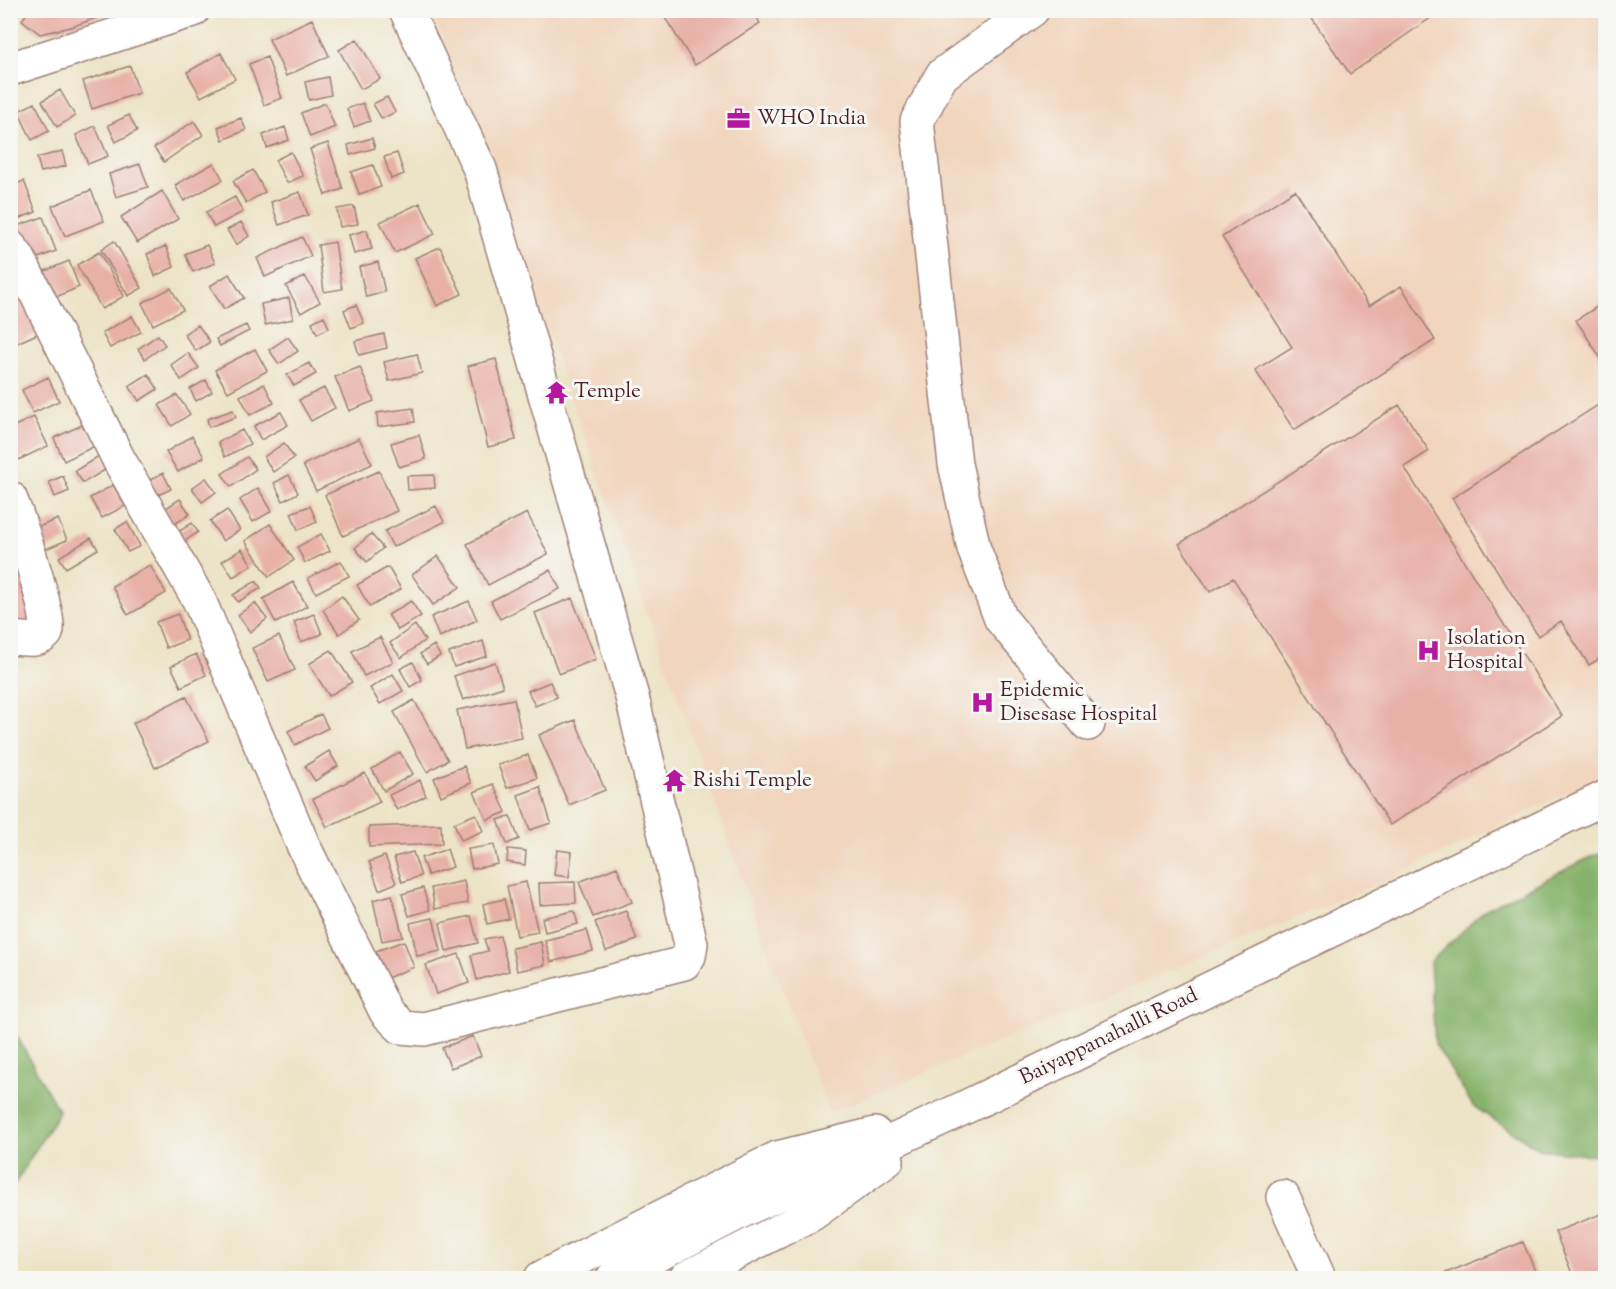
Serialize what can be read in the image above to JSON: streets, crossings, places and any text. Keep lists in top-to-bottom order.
{
  "streets": {
    "street": ["Baiyappanahalli Road"]
  },
  "places": {
    "office": ["WHO India"],
    "temple": ["Temple", "Rishi Temple"],
    "hospital": ["Isolation Hospital", "Epidemic Disesase Hospital"]
  }
}
